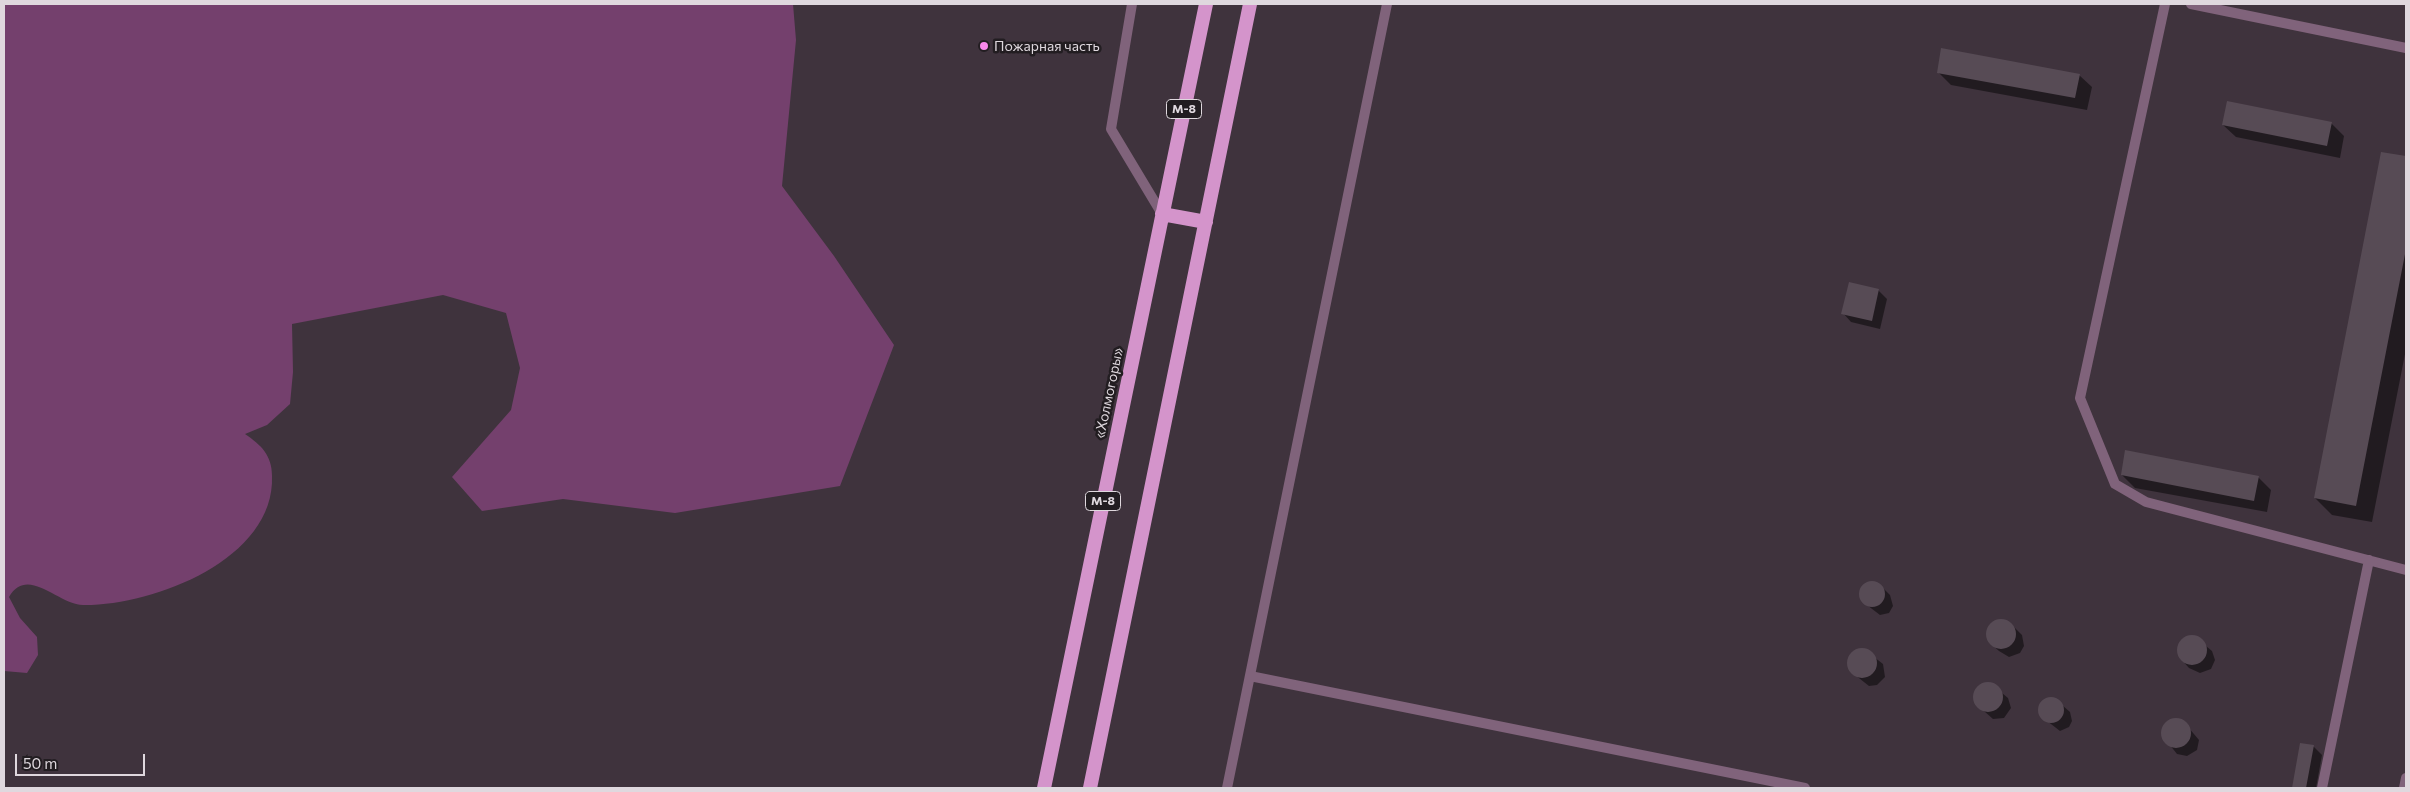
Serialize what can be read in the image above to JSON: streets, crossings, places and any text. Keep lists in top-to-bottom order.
{
  "streets": {
    "highway": ["М-8", "«Холмогоры»"]
  },
  "places": ["Пожарная часть"],
  "scale_bar": "50 m"
}
